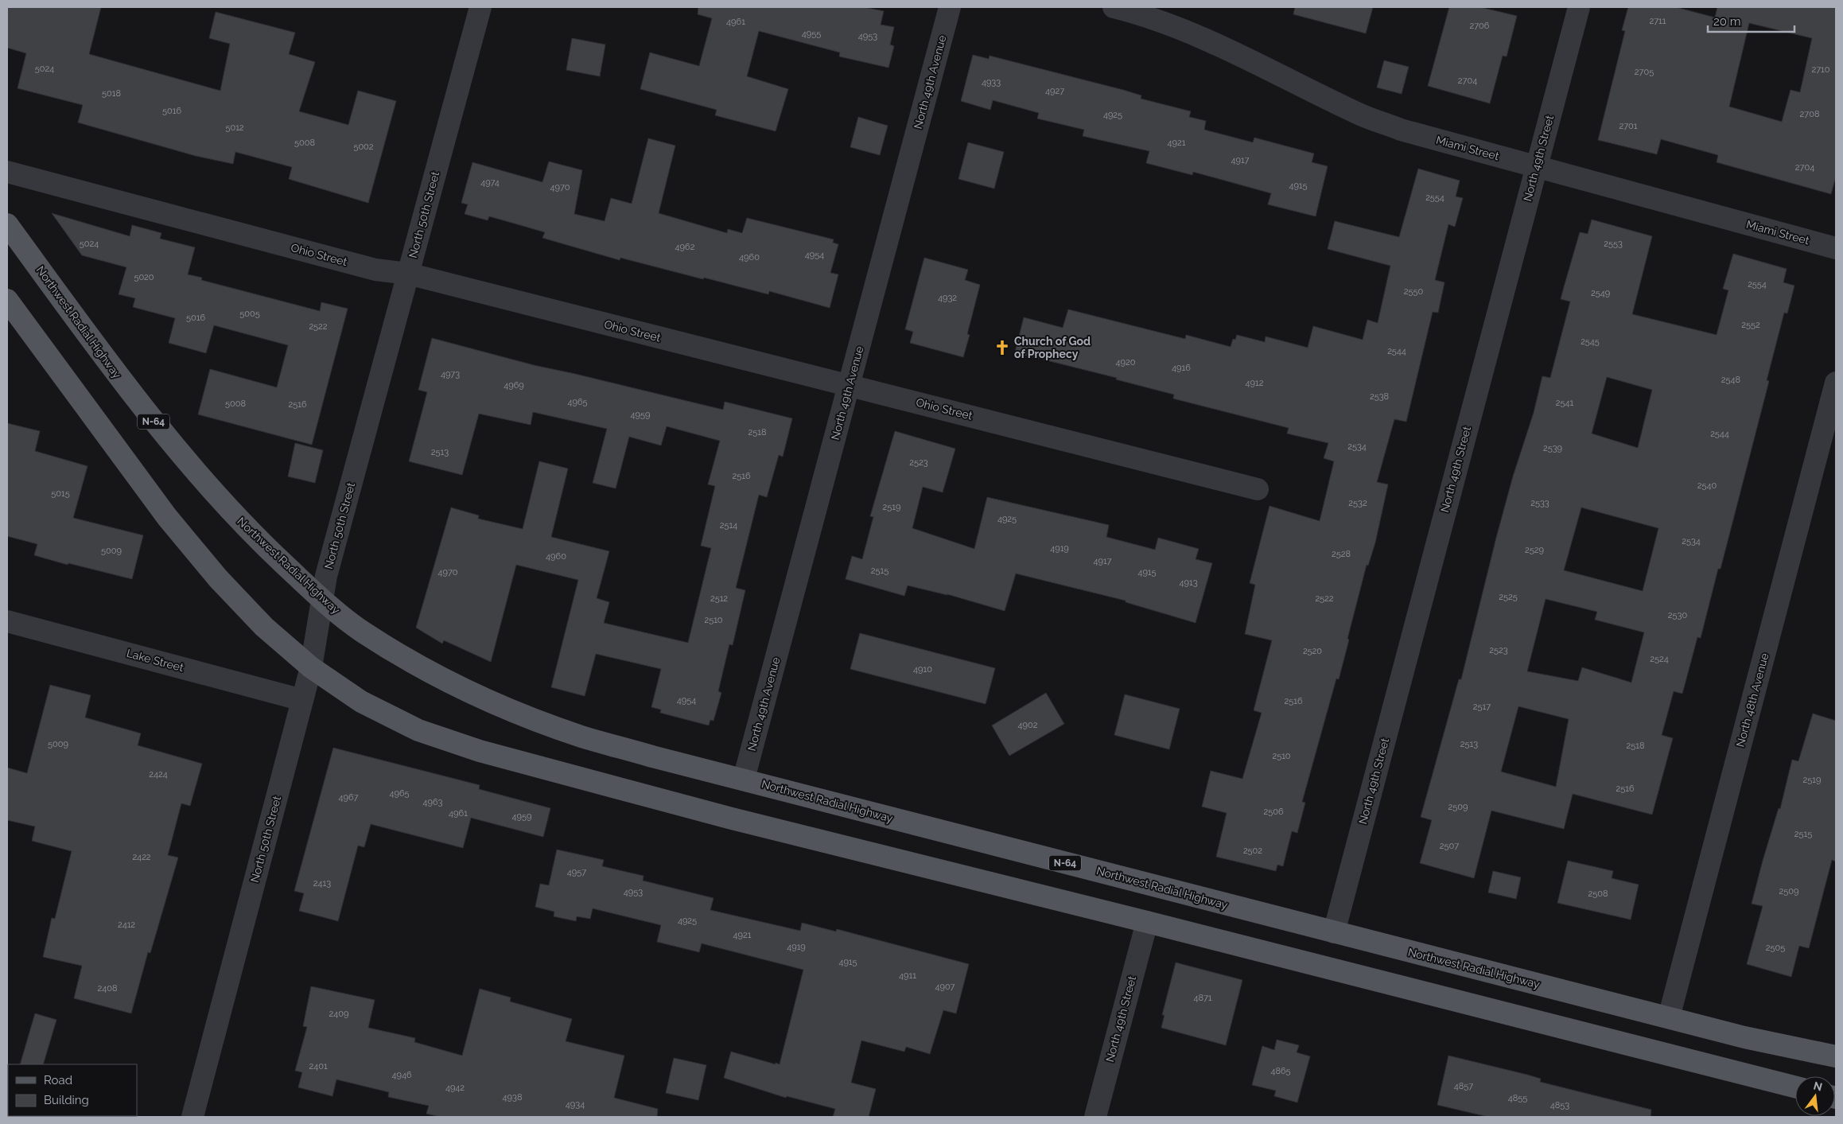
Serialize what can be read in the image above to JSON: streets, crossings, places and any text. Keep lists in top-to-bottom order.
{
  "streets": {
    "main road": ["Northwest Radial Highway", "N-64"],
    "street": [
      "North 49th Avenue",
      "Miami Street",
      "North 49th Street",
      "North 50th Street",
      "Ohio Street",
      "Lake Street",
      "North 48th Avenue"
    ]
  },
  "crossings": [
    ["North 49th Avenue", "Ohio Street"],
    ["North 49th Avenue", "Northwest Radial Highway"],
    ["Miami Street", "North 49th Street"],
    ["North 49th Street", "Northwest Radial Highway"],
    ["North 50th Street", "Ohio Street"],
    ["North 50th Street", "Northwest Radial Highway"],
    ["North 50th Street", "Lake Street"],
    ["Northwest Radial Highway", "North 48th Avenue"]
  ],
  "places": {
    "church": ["Church of God of Prophecy"]
  },
  "house_numbers": [
    "2711",
    "4961",
    "2706",
    "4955",
    "4953",
    "5024",
    "2710",
    "2705",
    "2704",
    "4933",
    "4927",
    "5018",
    "5016",
    "2708",
    "4925",
    "2701",
    "5012",
    "5008",
    "4921",
    "5002",
    "4917",
    "2704",
    "4974",
    "4915",
    "4970",
    "2554",
    "5024",
    "2553",
    "4962",
    "4954",
    "4960",
    "5020",
    "2554",
    "2550",
    "2549",
    "4932",
    "5005",
    "5016",
    "2552",
    "2522",
    "2545",
    "2544",
    "4920",
    "4916",
    "4973",
    "2548",
    "4912",
    "4969",
    "2538",
    "4965",
    "2541",
    "5008",
    "2516",
    "4959",
    "2518",
    "2544",
    "2534",
    "2539",
    "2513",
    "2523",
    "2516",
    "2540",
    "5015",
    "2532",
    "2533",
    "2519",
    "4925",
    "2514",
    "2534",
    "4919",
    "2529",
    "5009",
    "2528",
    "4960",
    "4917",
    "2515",
    "4970",
    "4915",
    "4913",
    "2525",
    "2512",
    "2522",
    "2530",
    "2510",
    "2523",
    "2520",
    "2524",
    "4910",
    "4954",
    "2516",
    "2517",
    "4902",
    "5009",
    "2513",
    "2518",
    "2510",
    "2424",
    "2519",
    "2516",
    "4965",
    "4967",
    "4963",
    "2509",
    "2506",
    "4961",
    "4959",
    "2515",
    "2507",
    "2502",
    "2422",
    "4957",
    "2413",
    "2509",
    "4953",
    "2508",
    "4925",
    "2412",
    "4921",
    "4919",
    "2505",
    "4915",
    "4911",
    "4907",
    "2408",
    "4871",
    "2409",
    "2401",
    "4865",
    "4946",
    "4857",
    "4942",
    "4938",
    "4855",
    "4934",
    "4853"
  ],
  "legend": ["Road", "Building"],
  "scale_bar": "20 m",
  "north": "top"
}
